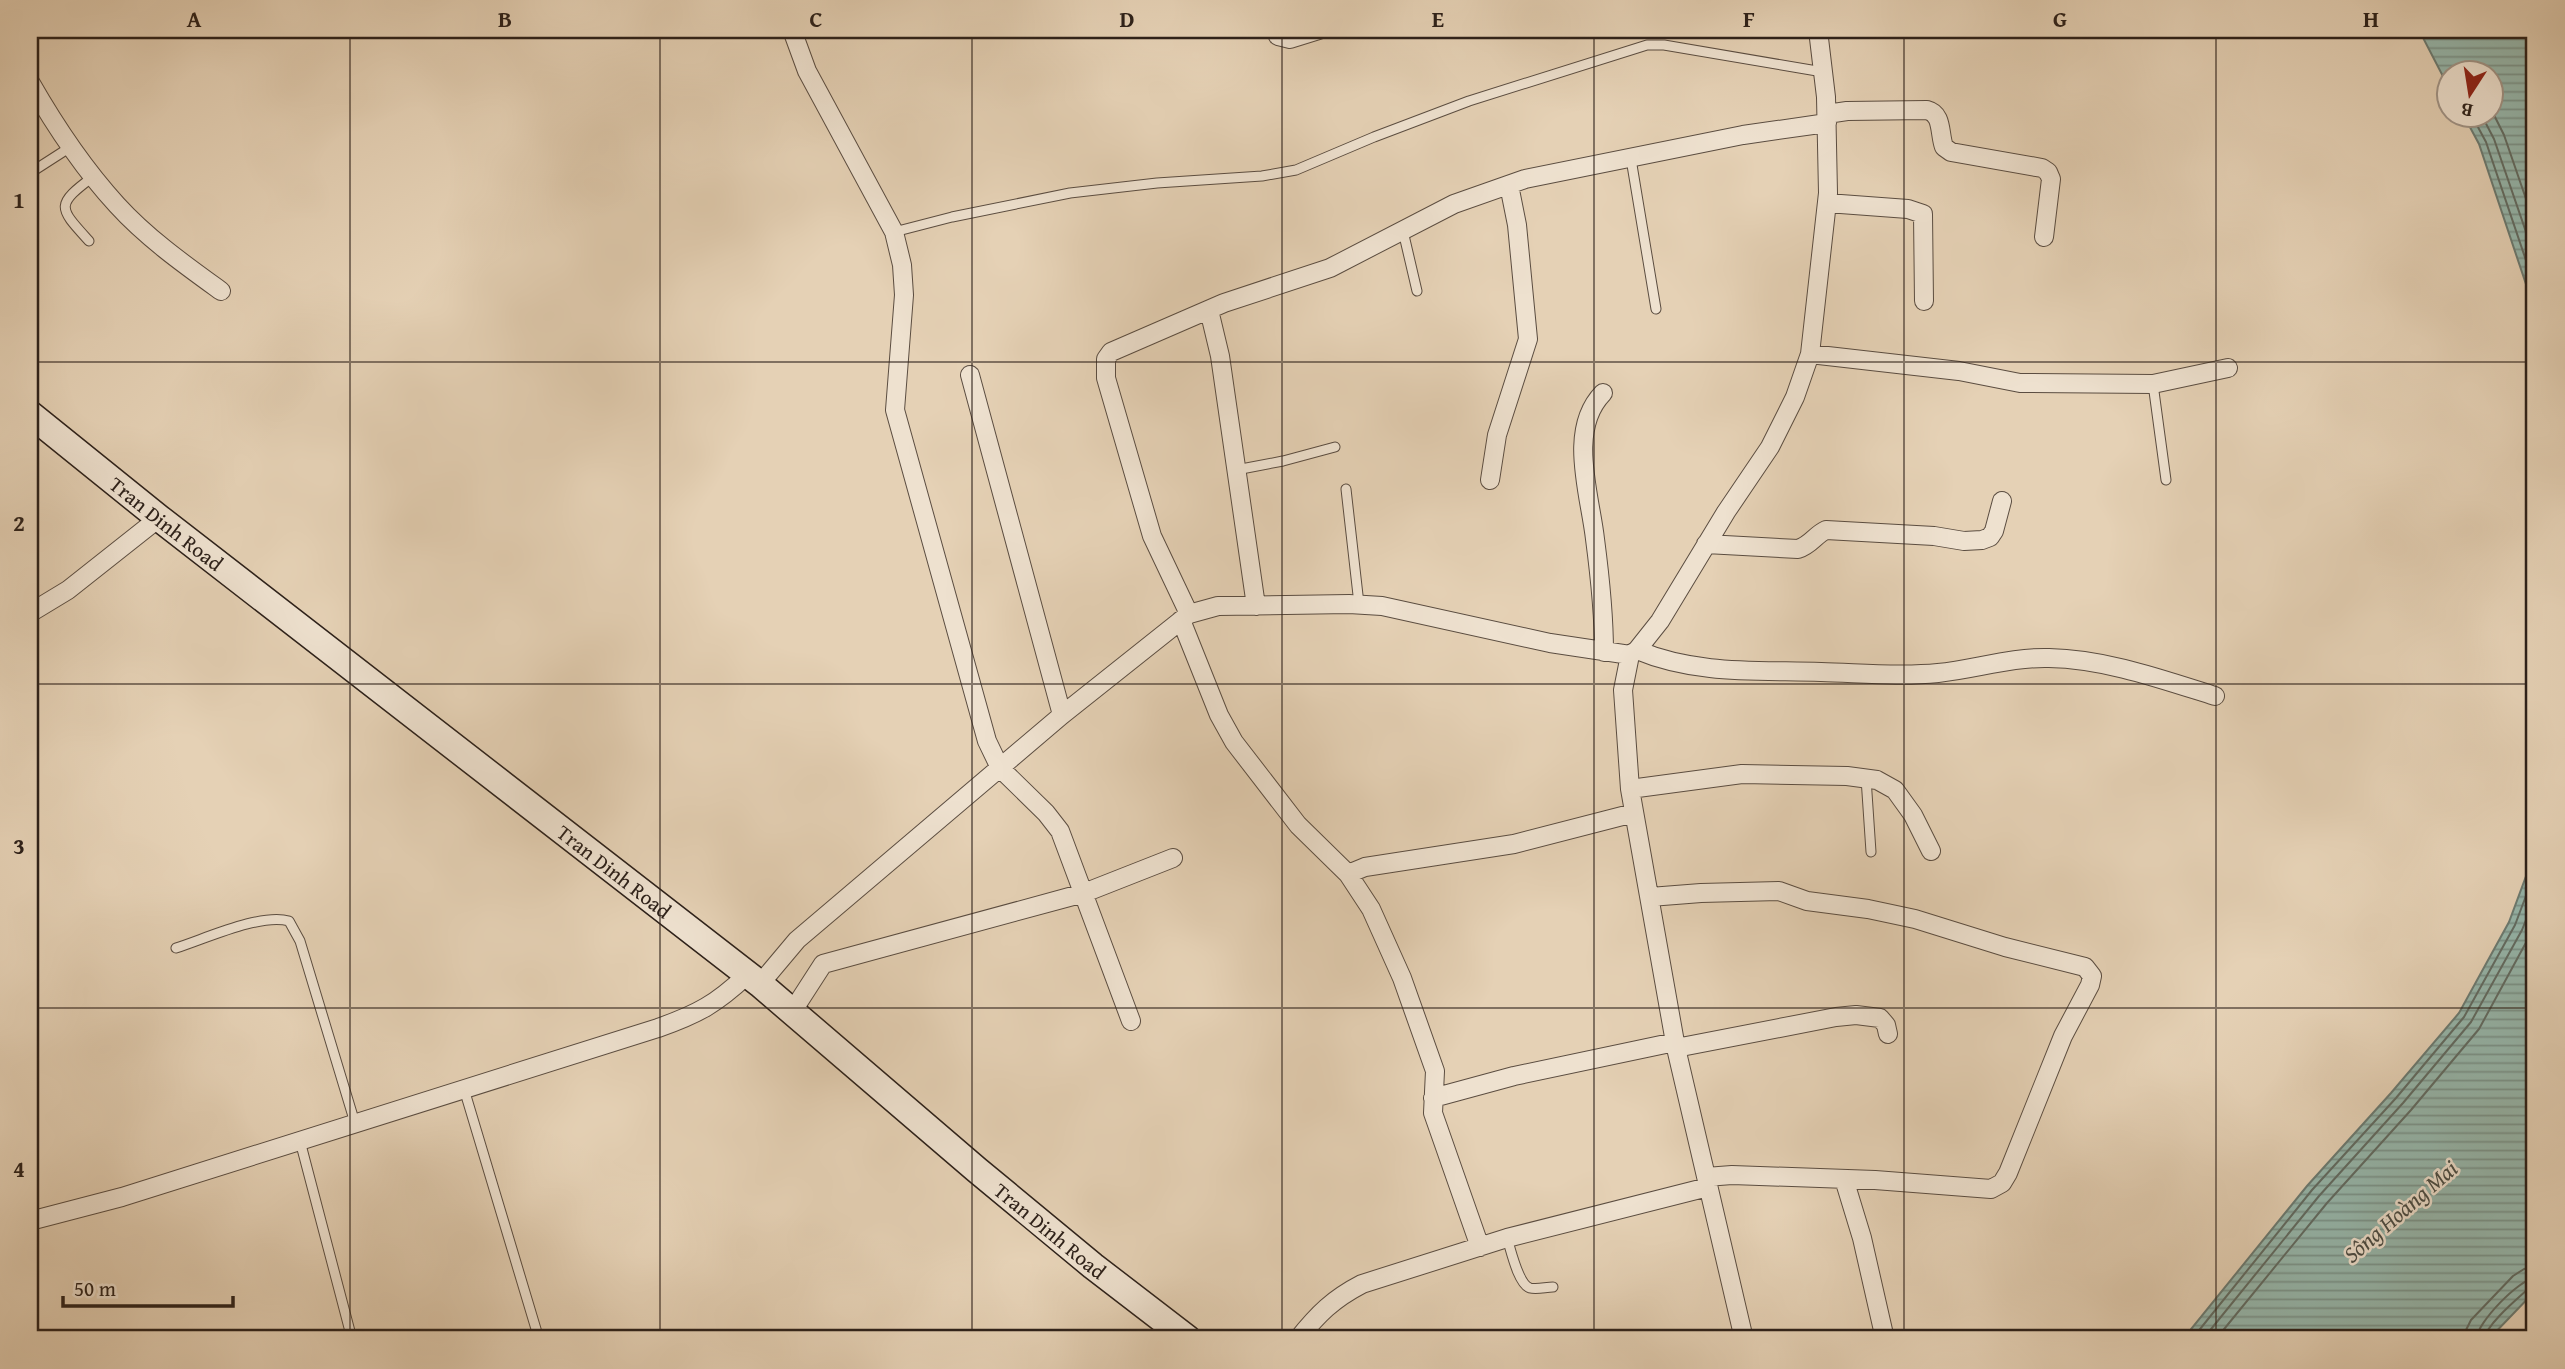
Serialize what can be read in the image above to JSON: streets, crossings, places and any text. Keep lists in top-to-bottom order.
{
  "streets": {
    "main road": ["Tran Dinh Road"]
  },
  "water": ["Sông Hoàng Mai"],
  "scale_bar": "50 m",
  "north": "bottom",
  "grid": {
    "columns": [
      "A",
      "B",
      "C",
      "D",
      "E",
      "F",
      "G",
      "H"
    ],
    "rows": [
      "1",
      "2",
      "3",
      "4"
    ]
  }
}
